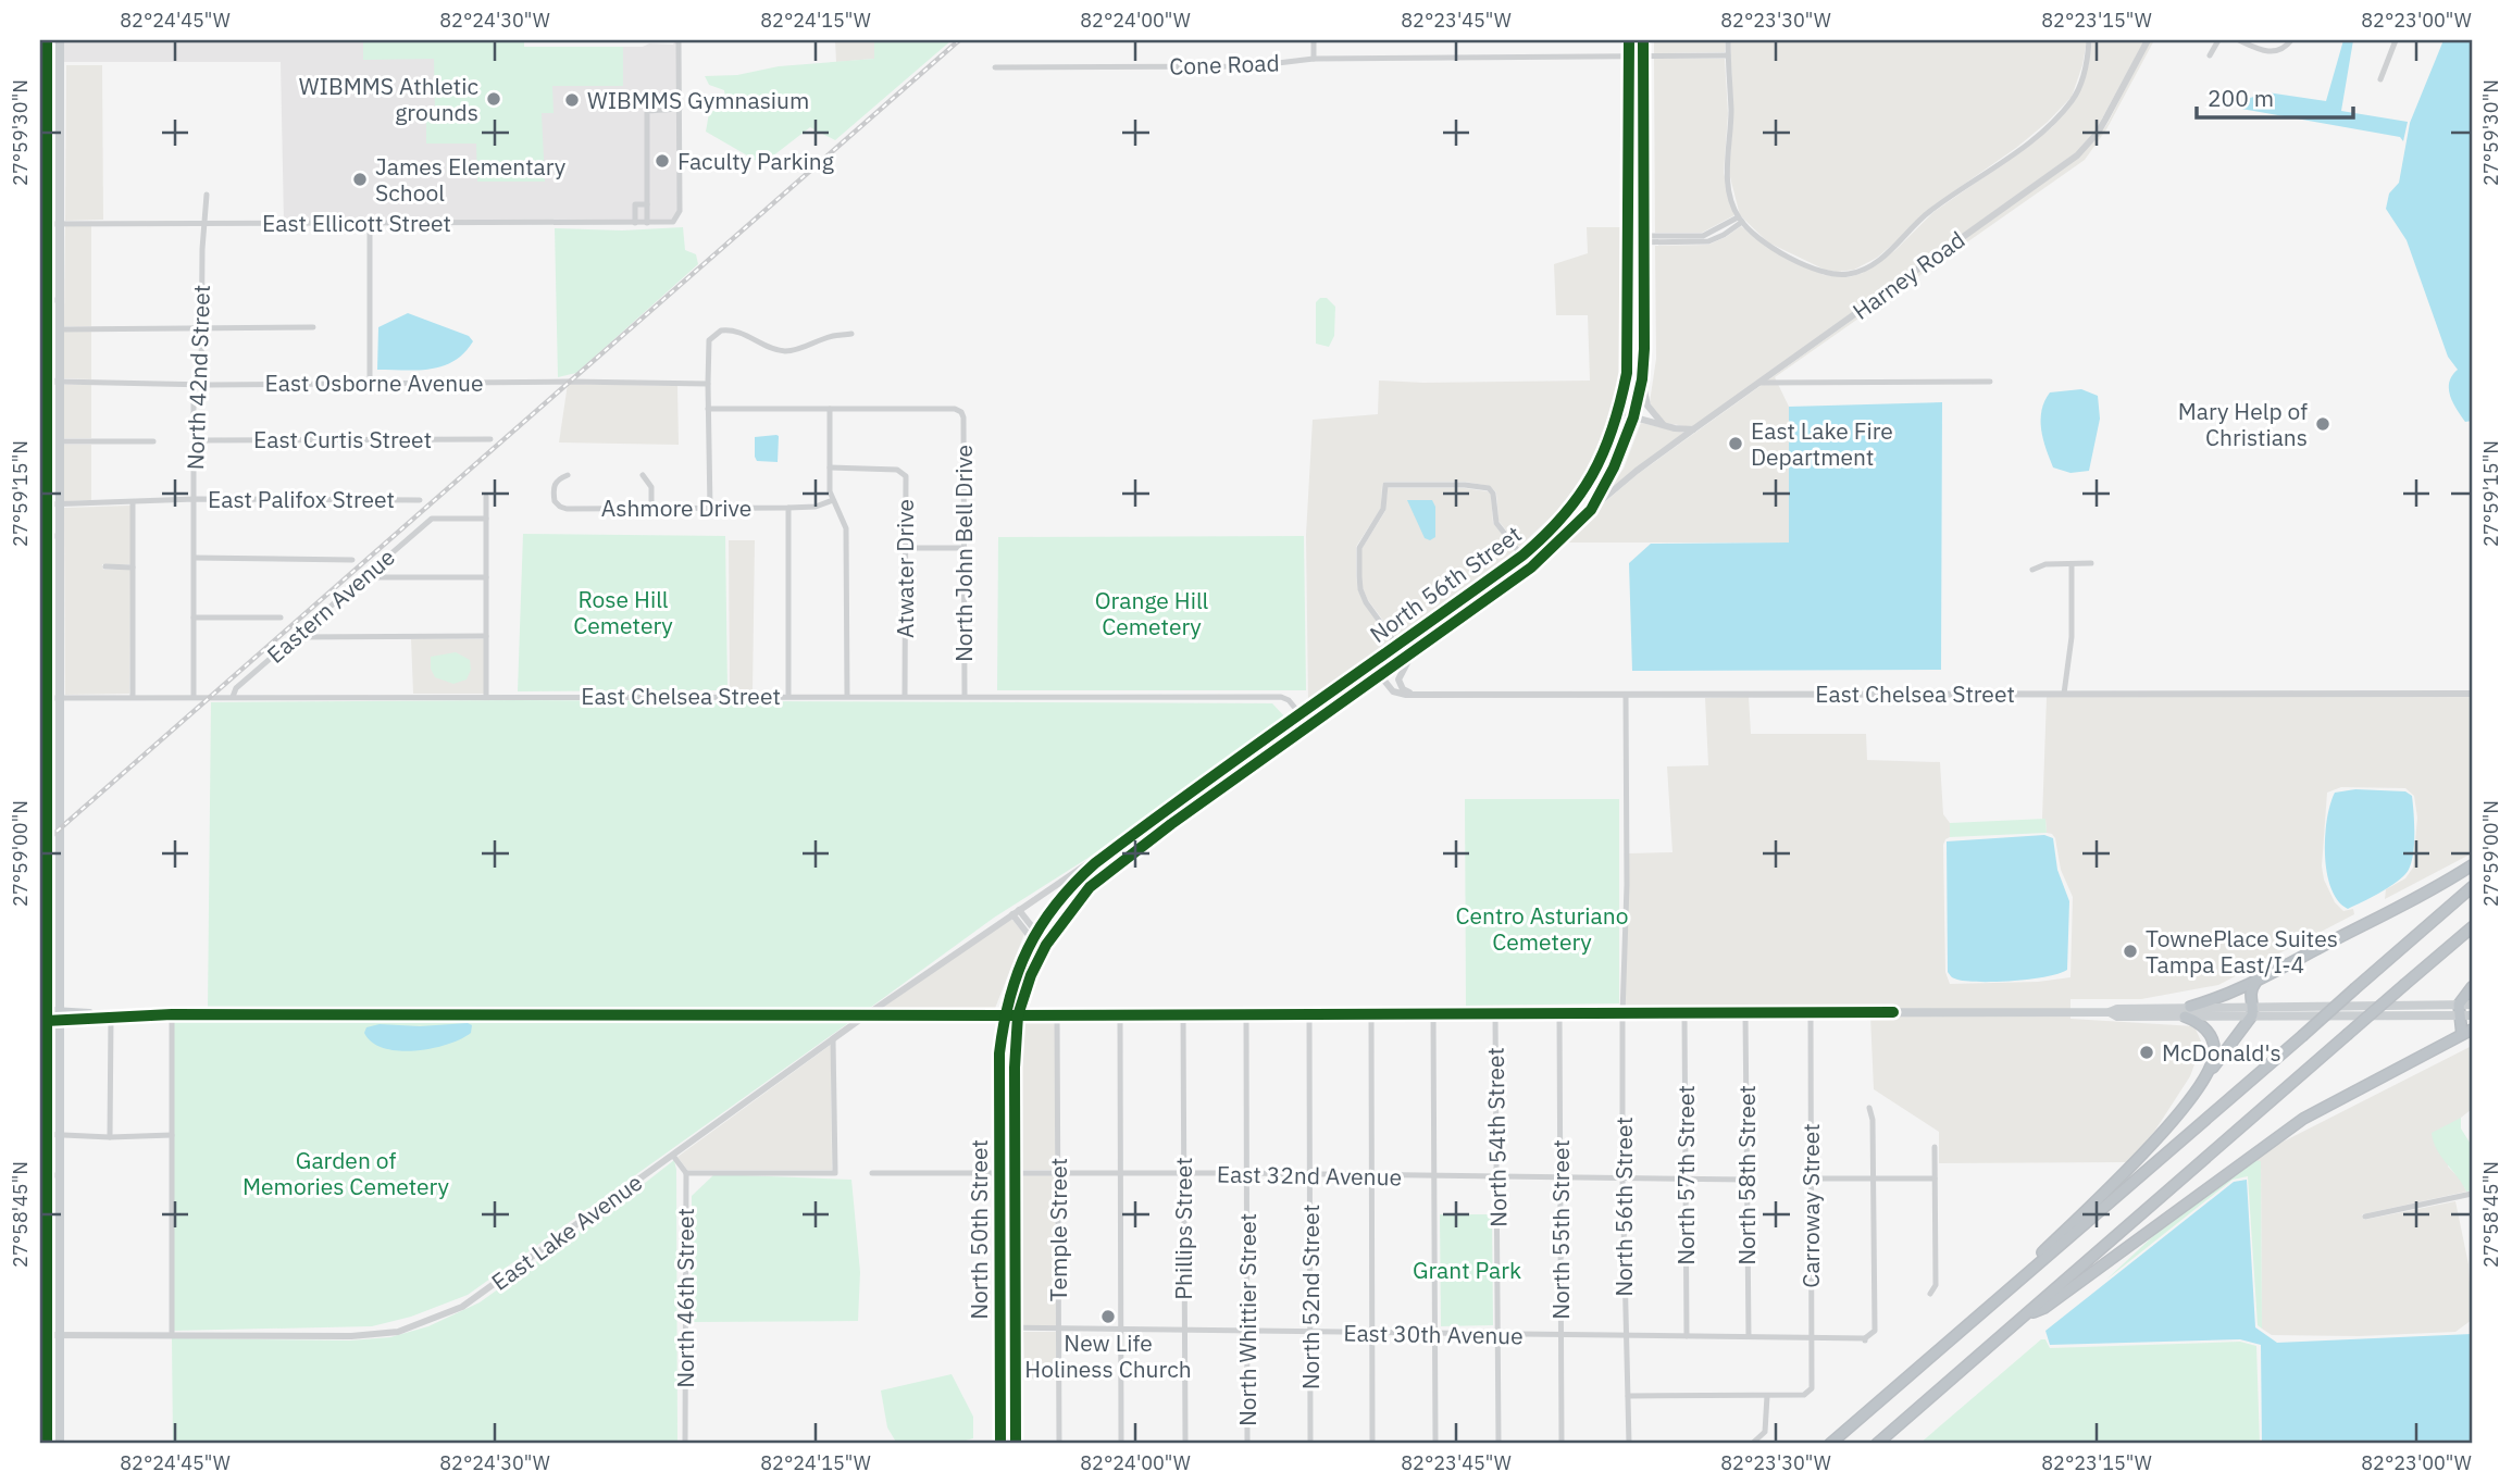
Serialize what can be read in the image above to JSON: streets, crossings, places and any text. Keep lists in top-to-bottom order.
{
  "streets": {
    "main road": ["North 56th Street", "North 50th Street"],
    "street": [
      "Cone Road",
      "East Ellicott Street",
      "Harney Road",
      "North 42nd Street",
      "East Osborne Avenue",
      "East Curtis Street",
      "East Palifox Street",
      "Ashmore Drive",
      "North John Bell Drive",
      "Atwater Drive",
      "Eastern Avenue",
      "East Chelsea Street",
      "North 54th Street",
      "East 32nd Avenue",
      "North 57th Street",
      "North 58th Street",
      "Carroway Street",
      "Phillips Street",
      "Temple Street",
      "North 55th Street",
      "East Lake Avenue",
      "North 52nd Street",
      "North 46th Street",
      "North Whittier Street",
      "East 30th Avenue"
    ]
  },
  "crossings": [
    ["Cone Road", "North 56th Street"],
    ["East Ellicott Street", "North 42nd Street"],
    ["Harney Road", "North 56th Street"],
    ["North 42nd Street", "East Osborne Avenue"],
    ["North 42nd Street", "East Curtis Street"],
    ["North 42nd Street", "East Palifox Street"],
    ["North 42nd Street", "East Chelsea Street"],
    ["North John Bell Drive", "East Chelsea Street"],
    ["Atwater Drive", "East Chelsea Street"],
    ["North 56th Street", "East Chelsea Street"],
    ["North 56th Street", "East 32nd Avenue"],
    ["North 56th Street", "North 50th Street"],
    ["North 56th Street", "East 30th Avenue"],
    ["Eastern Avenue", "East Chelsea Street"],
    ["North 54th Street", "East 32nd Avenue"],
    ["North 54th Street", "East 30th Avenue"],
    ["East 32nd Avenue", "North 57th Street"],
    ["East 32nd Avenue", "North 58th Street"],
    ["East 32nd Avenue", "Phillips Street"],
    ["East 32nd Avenue", "North 50th Street"],
    ["East 32nd Avenue", "Temple Street"],
    ["East 32nd Avenue", "North 55th Street"],
    ["East 32nd Avenue", "North 52nd Street"],
    ["East 32nd Avenue", "North Whittier Street"],
    ["North 57th Street", "East 30th Avenue"],
    ["North 58th Street", "East 30th Avenue"],
    ["Carroway Street", "East 30th Avenue"],
    ["Phillips Street", "East 30th Avenue"],
    ["North 50th Street", "East 30th Avenue"],
    ["Temple Street", "East 30th Avenue"],
    ["North 55th Street", "East 30th Avenue"],
    ["North 52nd Street", "East 30th Avenue"],
    ["North Whittier Street", "East 30th Avenue"]
  ],
  "parks": [
    "Rose Hill Cemetery",
    "Orange Hill Cemetery",
    "Centro Asturiano Cemetery",
    "Garden of Memories Cemetery",
    "Grant Park"
  ],
  "places": [
    "WIBMMS Athletic grounds",
    "WIBMMS Gymnasium",
    "Faculty Parking",
    "James Elementary School",
    "Mary Help of Christians",
    "East Lake Fire Department",
    "TownePlace Suites Tampa East/I-4",
    "McDonald's",
    "New Life Holiness Church"
  ],
  "scale_bar": "200 m",
  "coordinates": [
    "82°24'45\"W",
    "82°24'30\"W",
    "82°24'15\"W",
    "82°24'00\"W",
    "82°23'45\"W",
    "82°23'30\"W",
    "82°23'15\"W",
    "82°23'00\"W",
    "27°59'30\"N",
    "27°59'15\"N",
    "27°59'00\"N",
    "27°58'45\"N"
  ]
}
